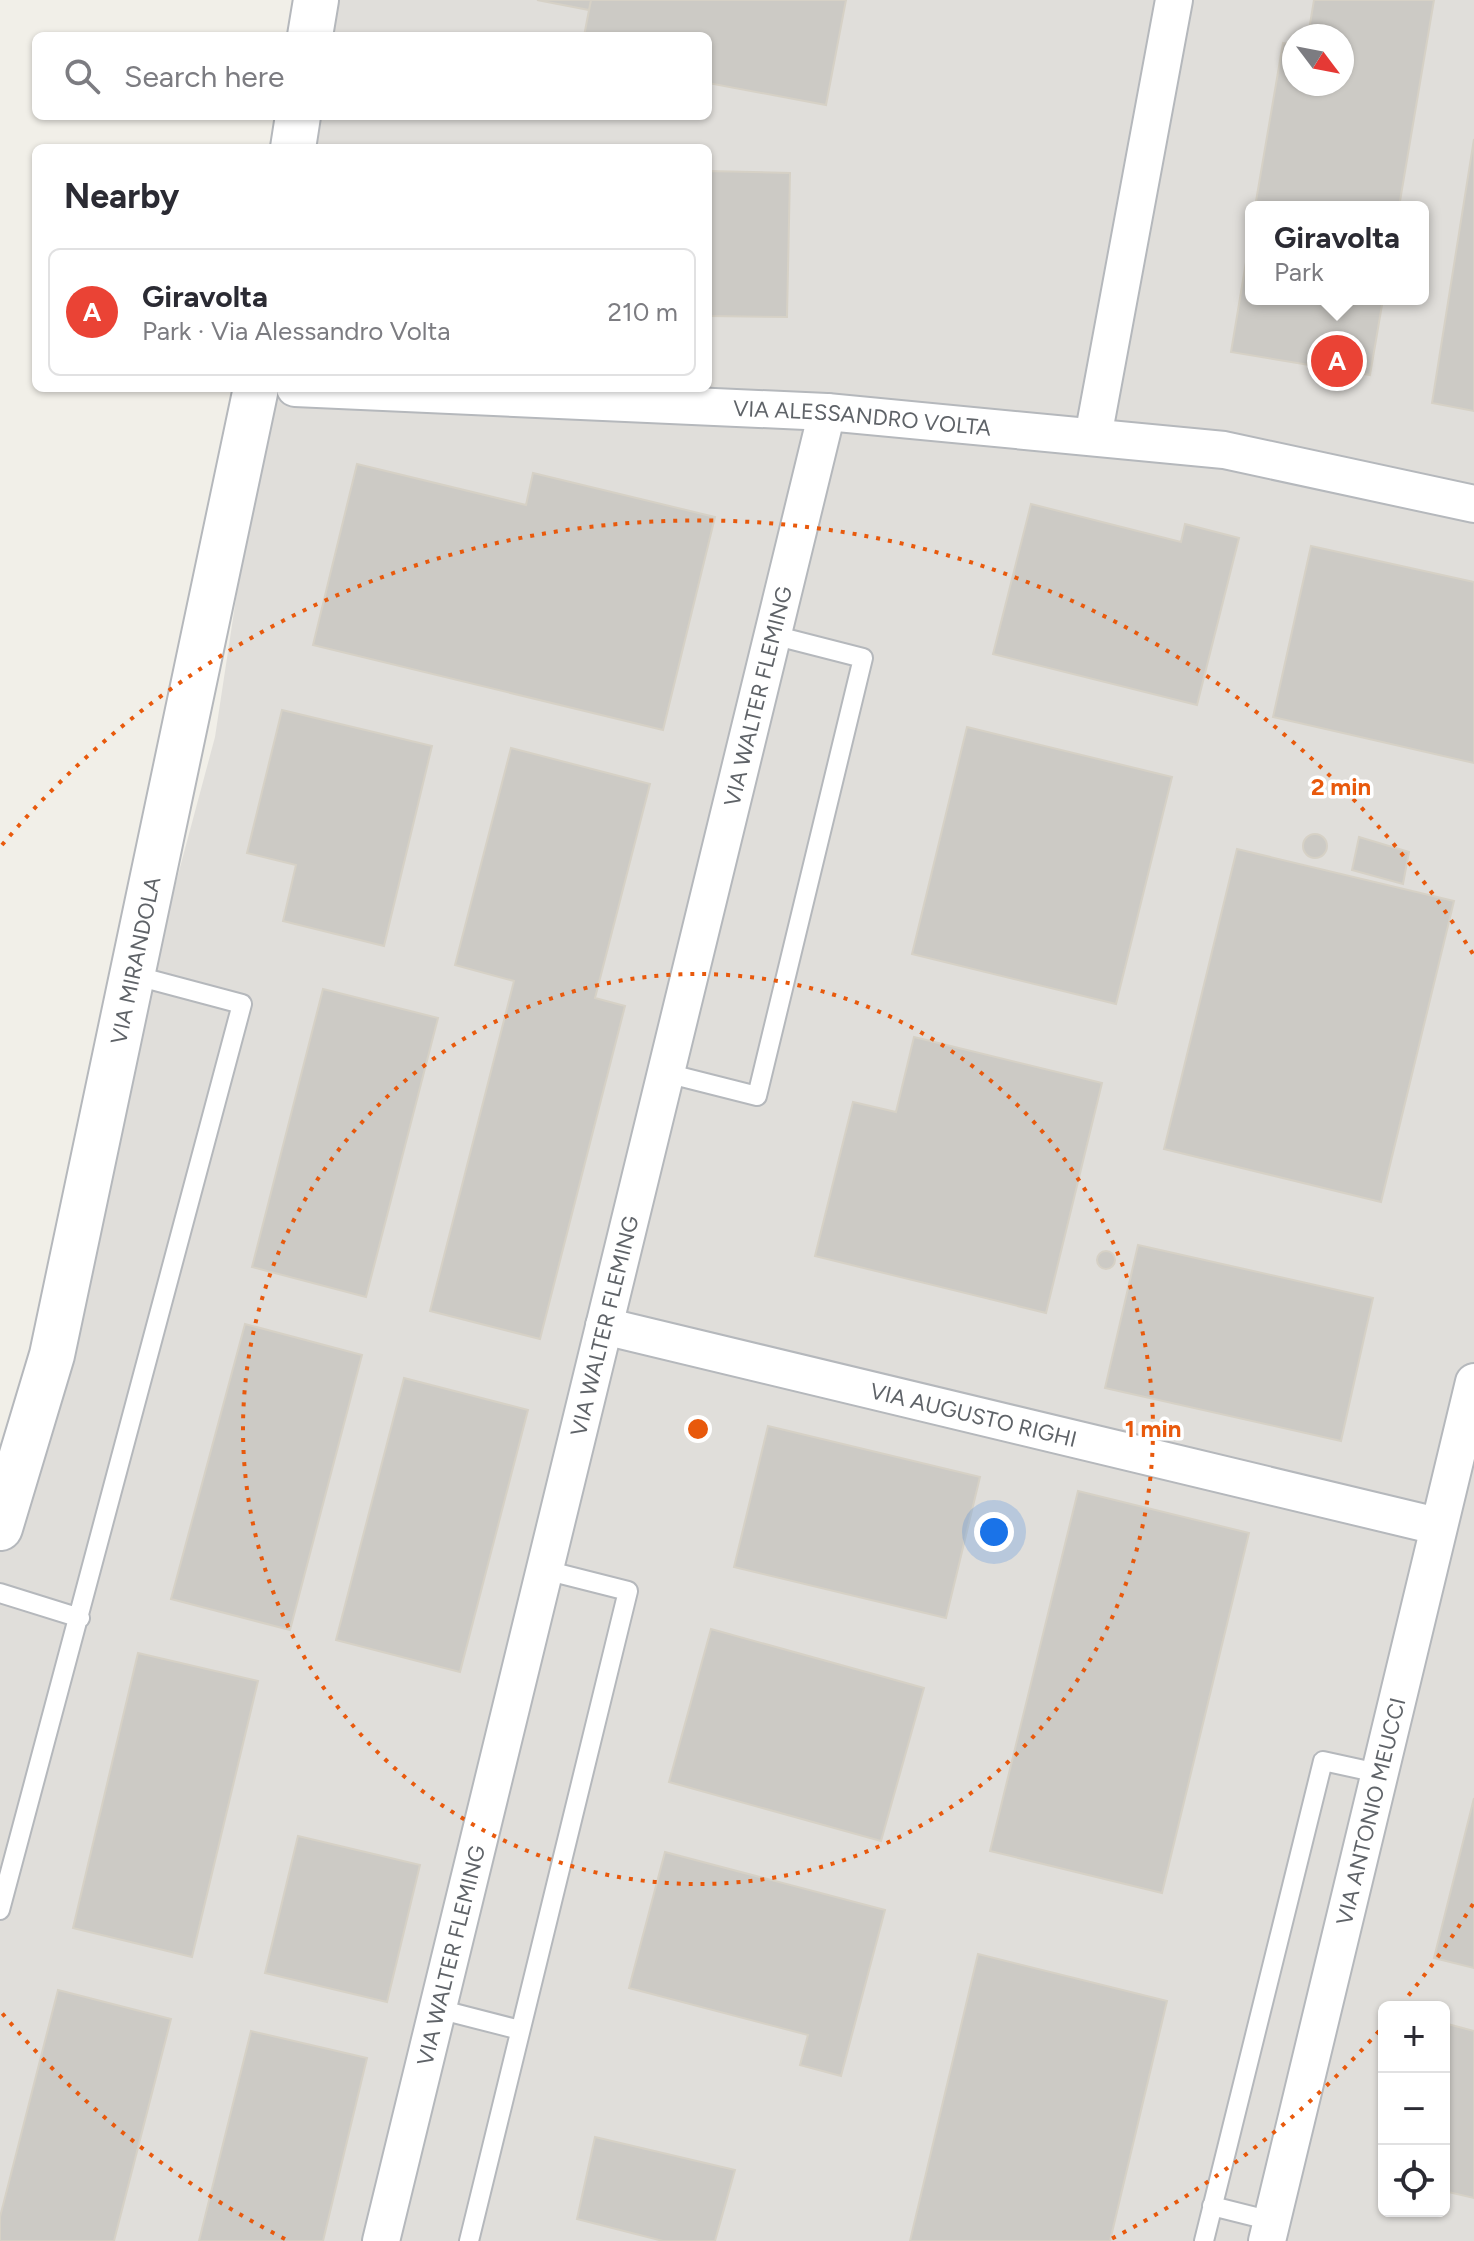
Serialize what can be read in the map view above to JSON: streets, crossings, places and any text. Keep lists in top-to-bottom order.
{
  "streets": {
    "street": [
      "VIA ALESSANDRO VOLTA",
      "VIA WALTER FLEMING",
      "VIA MIRANDOLA",
      "VIA AUGUSTO RIGHI",
      "VIA ANTONIO MEUCCI"
    ]
  },
  "crossings": [
    ["VIA ALESSANDRO VOLTA", "VIA WALTER FLEMING"],
    ["VIA WALTER FLEMING", "VIA AUGUSTO RIGHI"],
    ["VIA AUGUSTO RIGHI", "VIA ANTONIO MEUCCI"]
  ],
  "north": "bottom right",
  "page": {
    "search": "Search here",
    "heading": "Nearby",
    "popup": ["Giravolta", "Park"],
    "list": [
      {
        "mark": "A",
        "name": "Giravolta",
        "note": "Park · Via Alessandro Volta",
        "value": "210 m"
      }
    ],
    "pins": "A",
    "map_buttons": ["+", "−"]
  },
  "rings": ["2 min", "1 min"]
}
